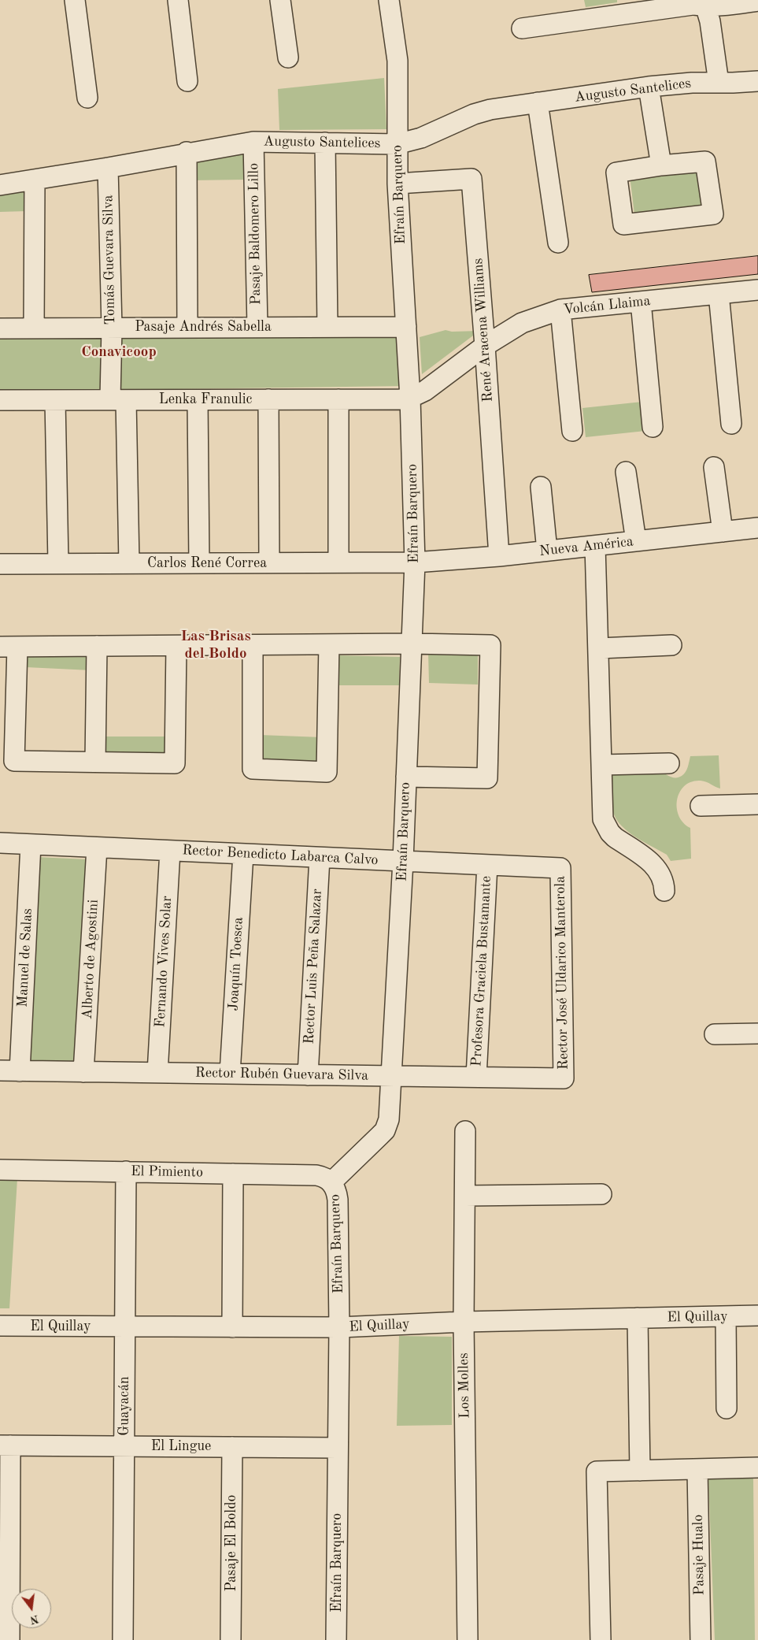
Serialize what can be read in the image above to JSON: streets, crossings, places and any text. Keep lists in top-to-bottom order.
{
  "streets": {
    "street": [
      "Augusto Santelices",
      "Efraín Barquero",
      "Pasaje Baldomero Lillo",
      "Tomás Guevara Silva",
      "Volcán Llaima",
      "Pasaje Andrés Sabella",
      "René Aracena Williams",
      "Lenka Franulic",
      "Nueva América",
      "Carlos René Correa",
      "Rector Benedicto Labarca Calvo",
      "Manuel de Salas",
      "Alberto de Agostini",
      "Fernando Vives Solar",
      "Joaquín Toesca",
      "Rector Luis Peña Salazar",
      "Profesora Graciela Bustamante",
      "Rector José Uldarico Manterola",
      "Rector Rubén Guevara Silva",
      "El Pimiento",
      "El Quillay",
      "Los Molles",
      "Guayacán",
      "El Lingue",
      "Pasaje El Boldo",
      "Pasaje Hualo"
    ]
  },
  "crossings": [
    ["Augusto Santelices", "Efraín Barquero"],
    ["Augusto Santelices", "Pasaje Baldomero Lillo"],
    ["Augusto Santelices", "Tomás Guevara Silva"],
    ["Efraín Barquero", "Volcán Llaima"],
    ["Efraín Barquero", "Pasaje Andrés Sabella"],
    ["Efraín Barquero", "René Aracena Williams"],
    ["Efraín Barquero", "Lenka Franulic"],
    ["Efraín Barquero", "Nueva América"],
    ["Efraín Barquero", "Carlos René Correa"],
    ["Efraín Barquero", "Rector Benedicto Labarca Calvo"],
    ["Efraín Barquero", "Rector Rubén Guevara Silva"],
    ["Efraín Barquero", "El Pimiento"],
    ["Efraín Barquero", "El Quillay"],
    ["Efraín Barquero", "El Lingue"],
    ["Pasaje Baldomero Lillo", "Pasaje Andrés Sabella"],
    ["Tomás Guevara Silva", "Pasaje Andrés Sabella"],
    ["Tomás Guevara Silva", "Lenka Franulic"],
    ["Tomás Guevara Silva", "Carlos René Correa"],
    ["Volcán Llaima", "René Aracena Williams"],
    ["Volcán Llaima", "Lenka Franulic"],
    ["René Aracena Williams", "Nueva América"],
    ["Nueva América", "Carlos René Correa"],
    ["Rector Benedicto Labarca Calvo", "Manuel de Salas"],
    ["Rector Benedicto Labarca Calvo", "Alberto de Agostini"],
    ["Rector Benedicto Labarca Calvo", "Fernando Vives Solar"],
    ["Rector Benedicto Labarca Calvo", "Joaquín Toesca"],
    ["Rector Benedicto Labarca Calvo", "Rector Luis Peña Salazar"],
    ["Rector Benedicto Labarca Calvo", "Profesora Graciela Bustamante"],
    ["Rector Benedicto Labarca Calvo", "Rector José Uldarico Manterola"],
    ["Manuel de Salas", "Rector Rubén Guevara Silva"],
    ["Alberto de Agostini", "Rector Rubén Guevara Silva"],
    ["Fernando Vives Solar", "Rector Rubén Guevara Silva"],
    ["Joaquín Toesca", "Rector Rubén Guevara Silva"],
    ["Rector Luis Peña Salazar", "Rector Rubén Guevara Silva"],
    ["Profesora Graciela Bustamante", "Rector Rubén Guevara Silva"],
    ["Rector José Uldarico Manterola", "Rector Rubén Guevara Silva"],
    ["El Pimiento", "Guayacán"],
    ["El Quillay", "Los Molles"],
    ["El Quillay", "Guayacán"],
    ["Guayacán", "El Lingue"],
    ["El Lingue", "Pasaje El Boldo"]
  ],
  "districts": ["Conavicoop", "Las Brisas del Boldo"],
  "north": "bottom"
}
